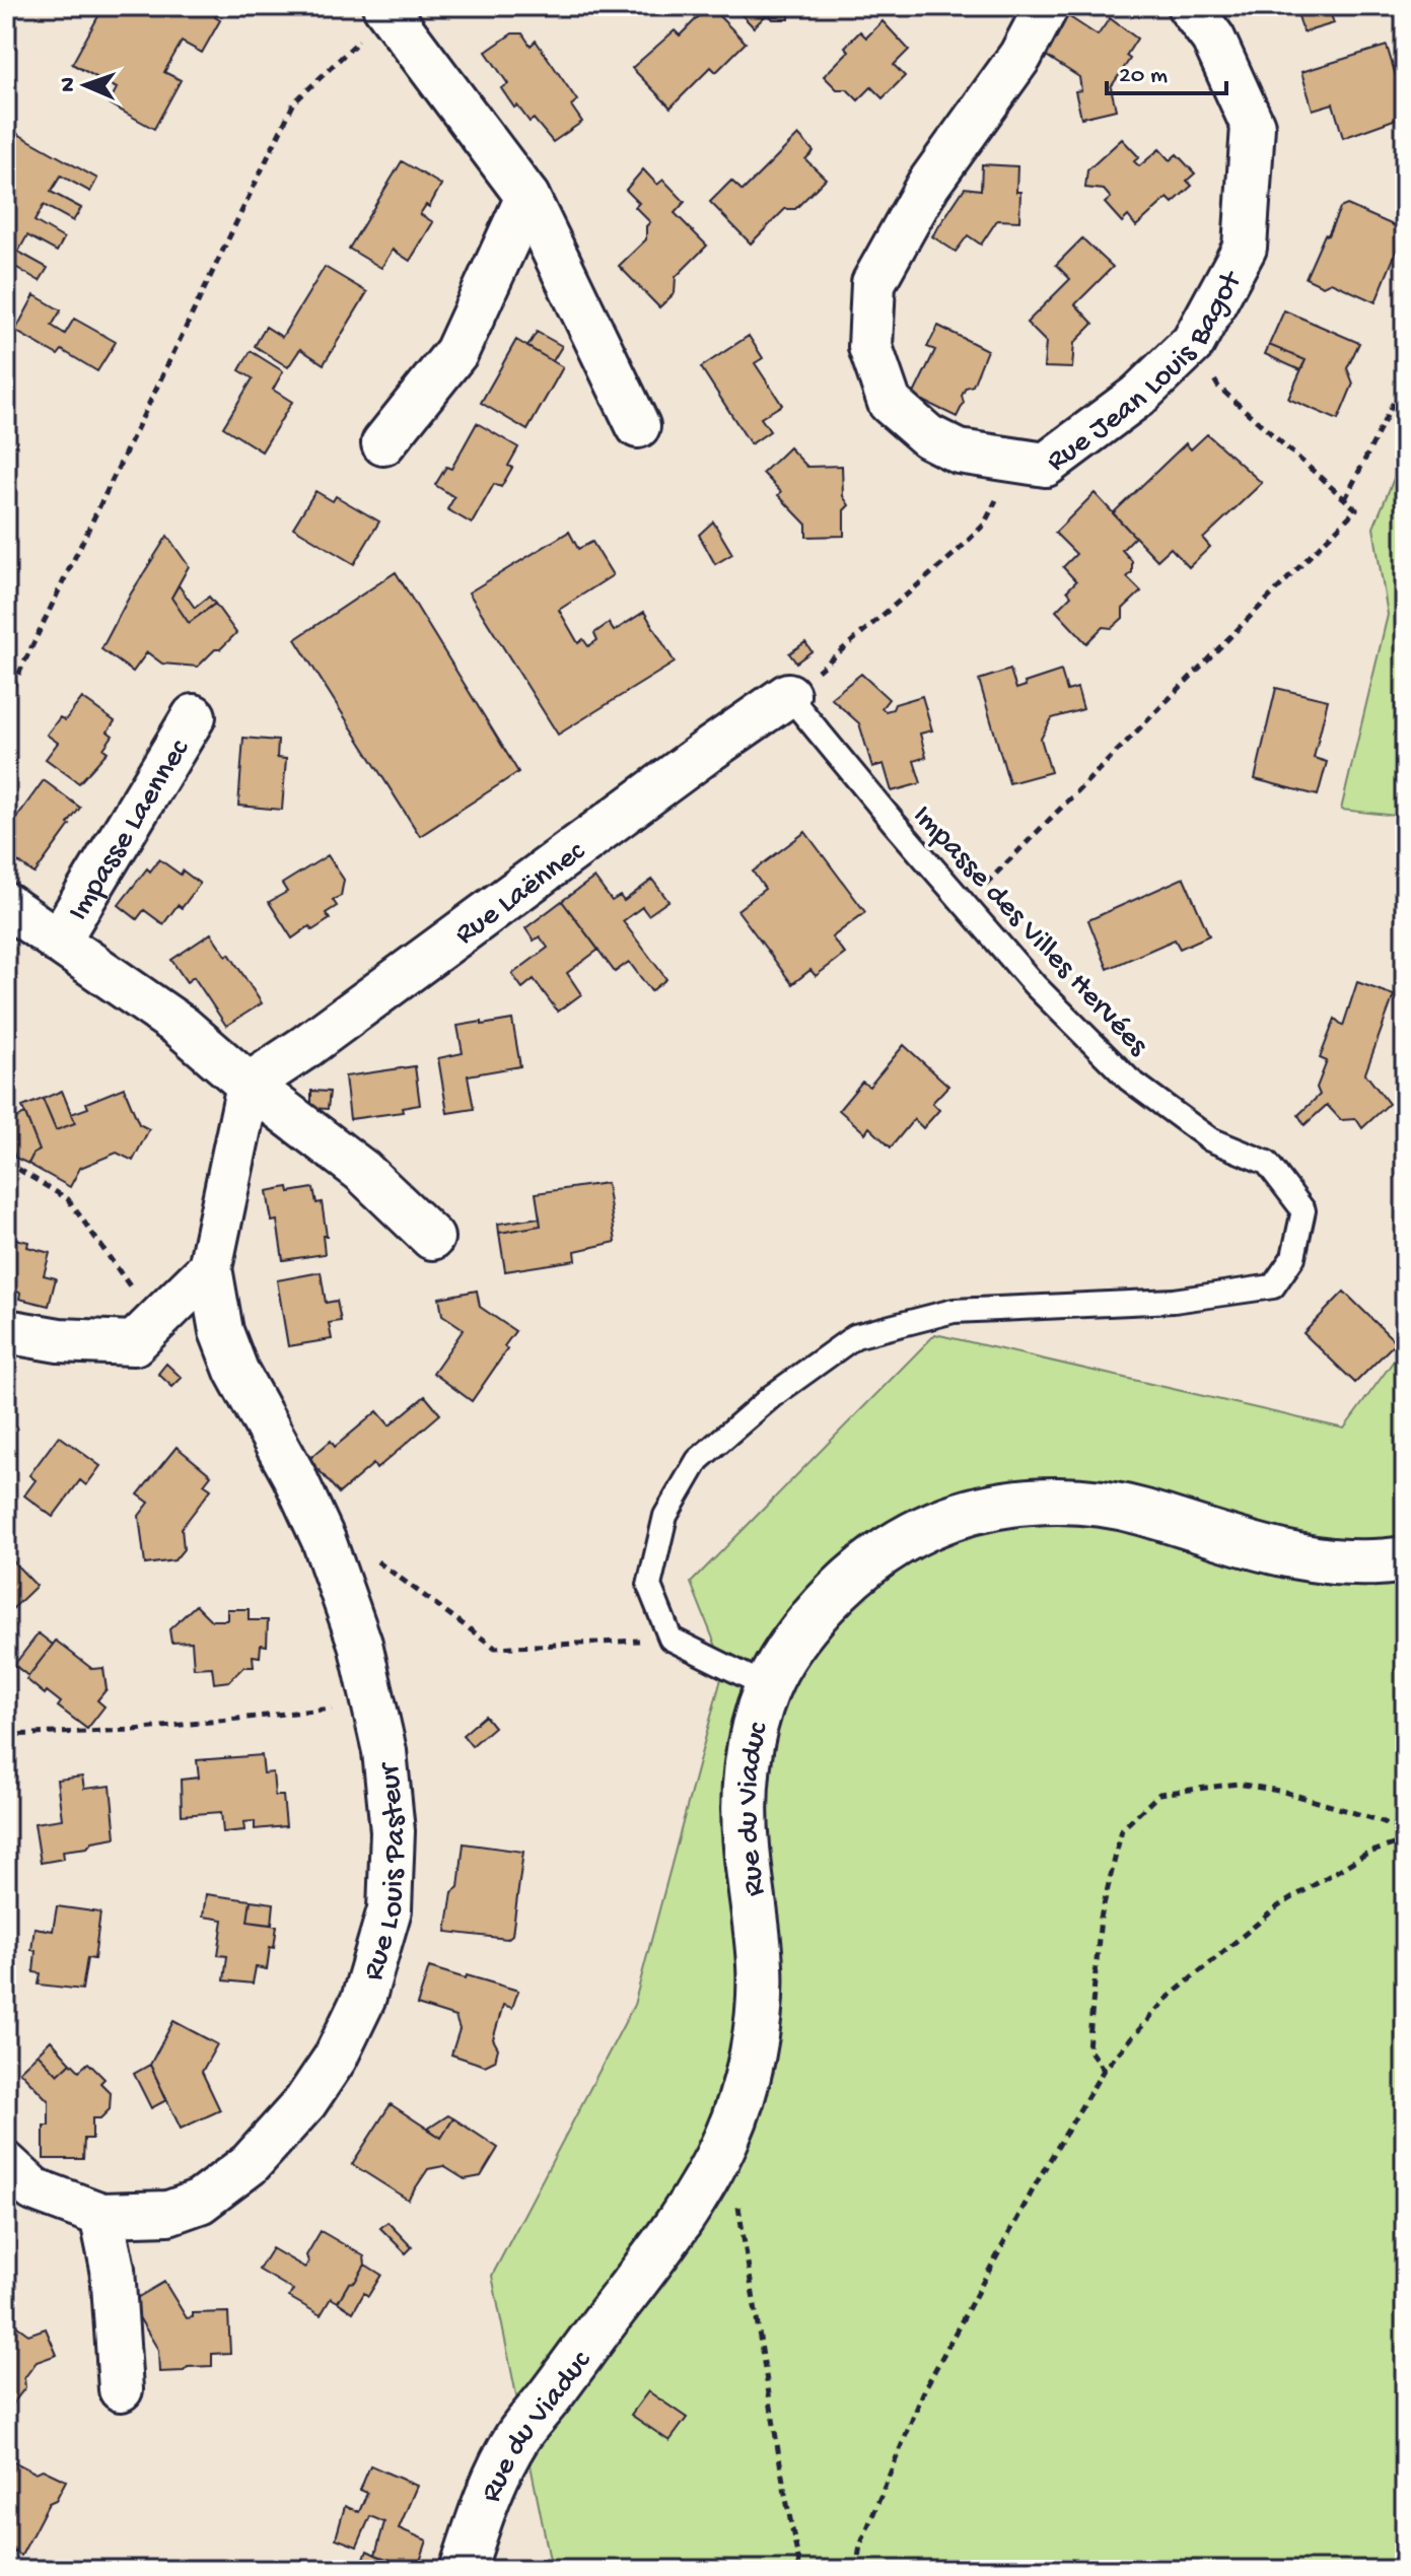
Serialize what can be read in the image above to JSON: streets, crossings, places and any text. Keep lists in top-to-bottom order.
{
  "streets": {
    "main road": ["Rue du Viaduc"],
    "street": [
      "Rue Jean Louis Bagot",
      "Impasse Laennec",
      "Rue Laënnec",
      "Rue Louis Pasteur"
    ],
    "lane": ["Impasse des Villes Hervées"]
  },
  "crossings": [
    ["Rue Laënnec", "Impasse des Villes Hervées"],
    ["Rue Laënnec", "Rue Louis Pasteur"]
  ],
  "scale_bar": "20 m",
  "north": "left"
}
